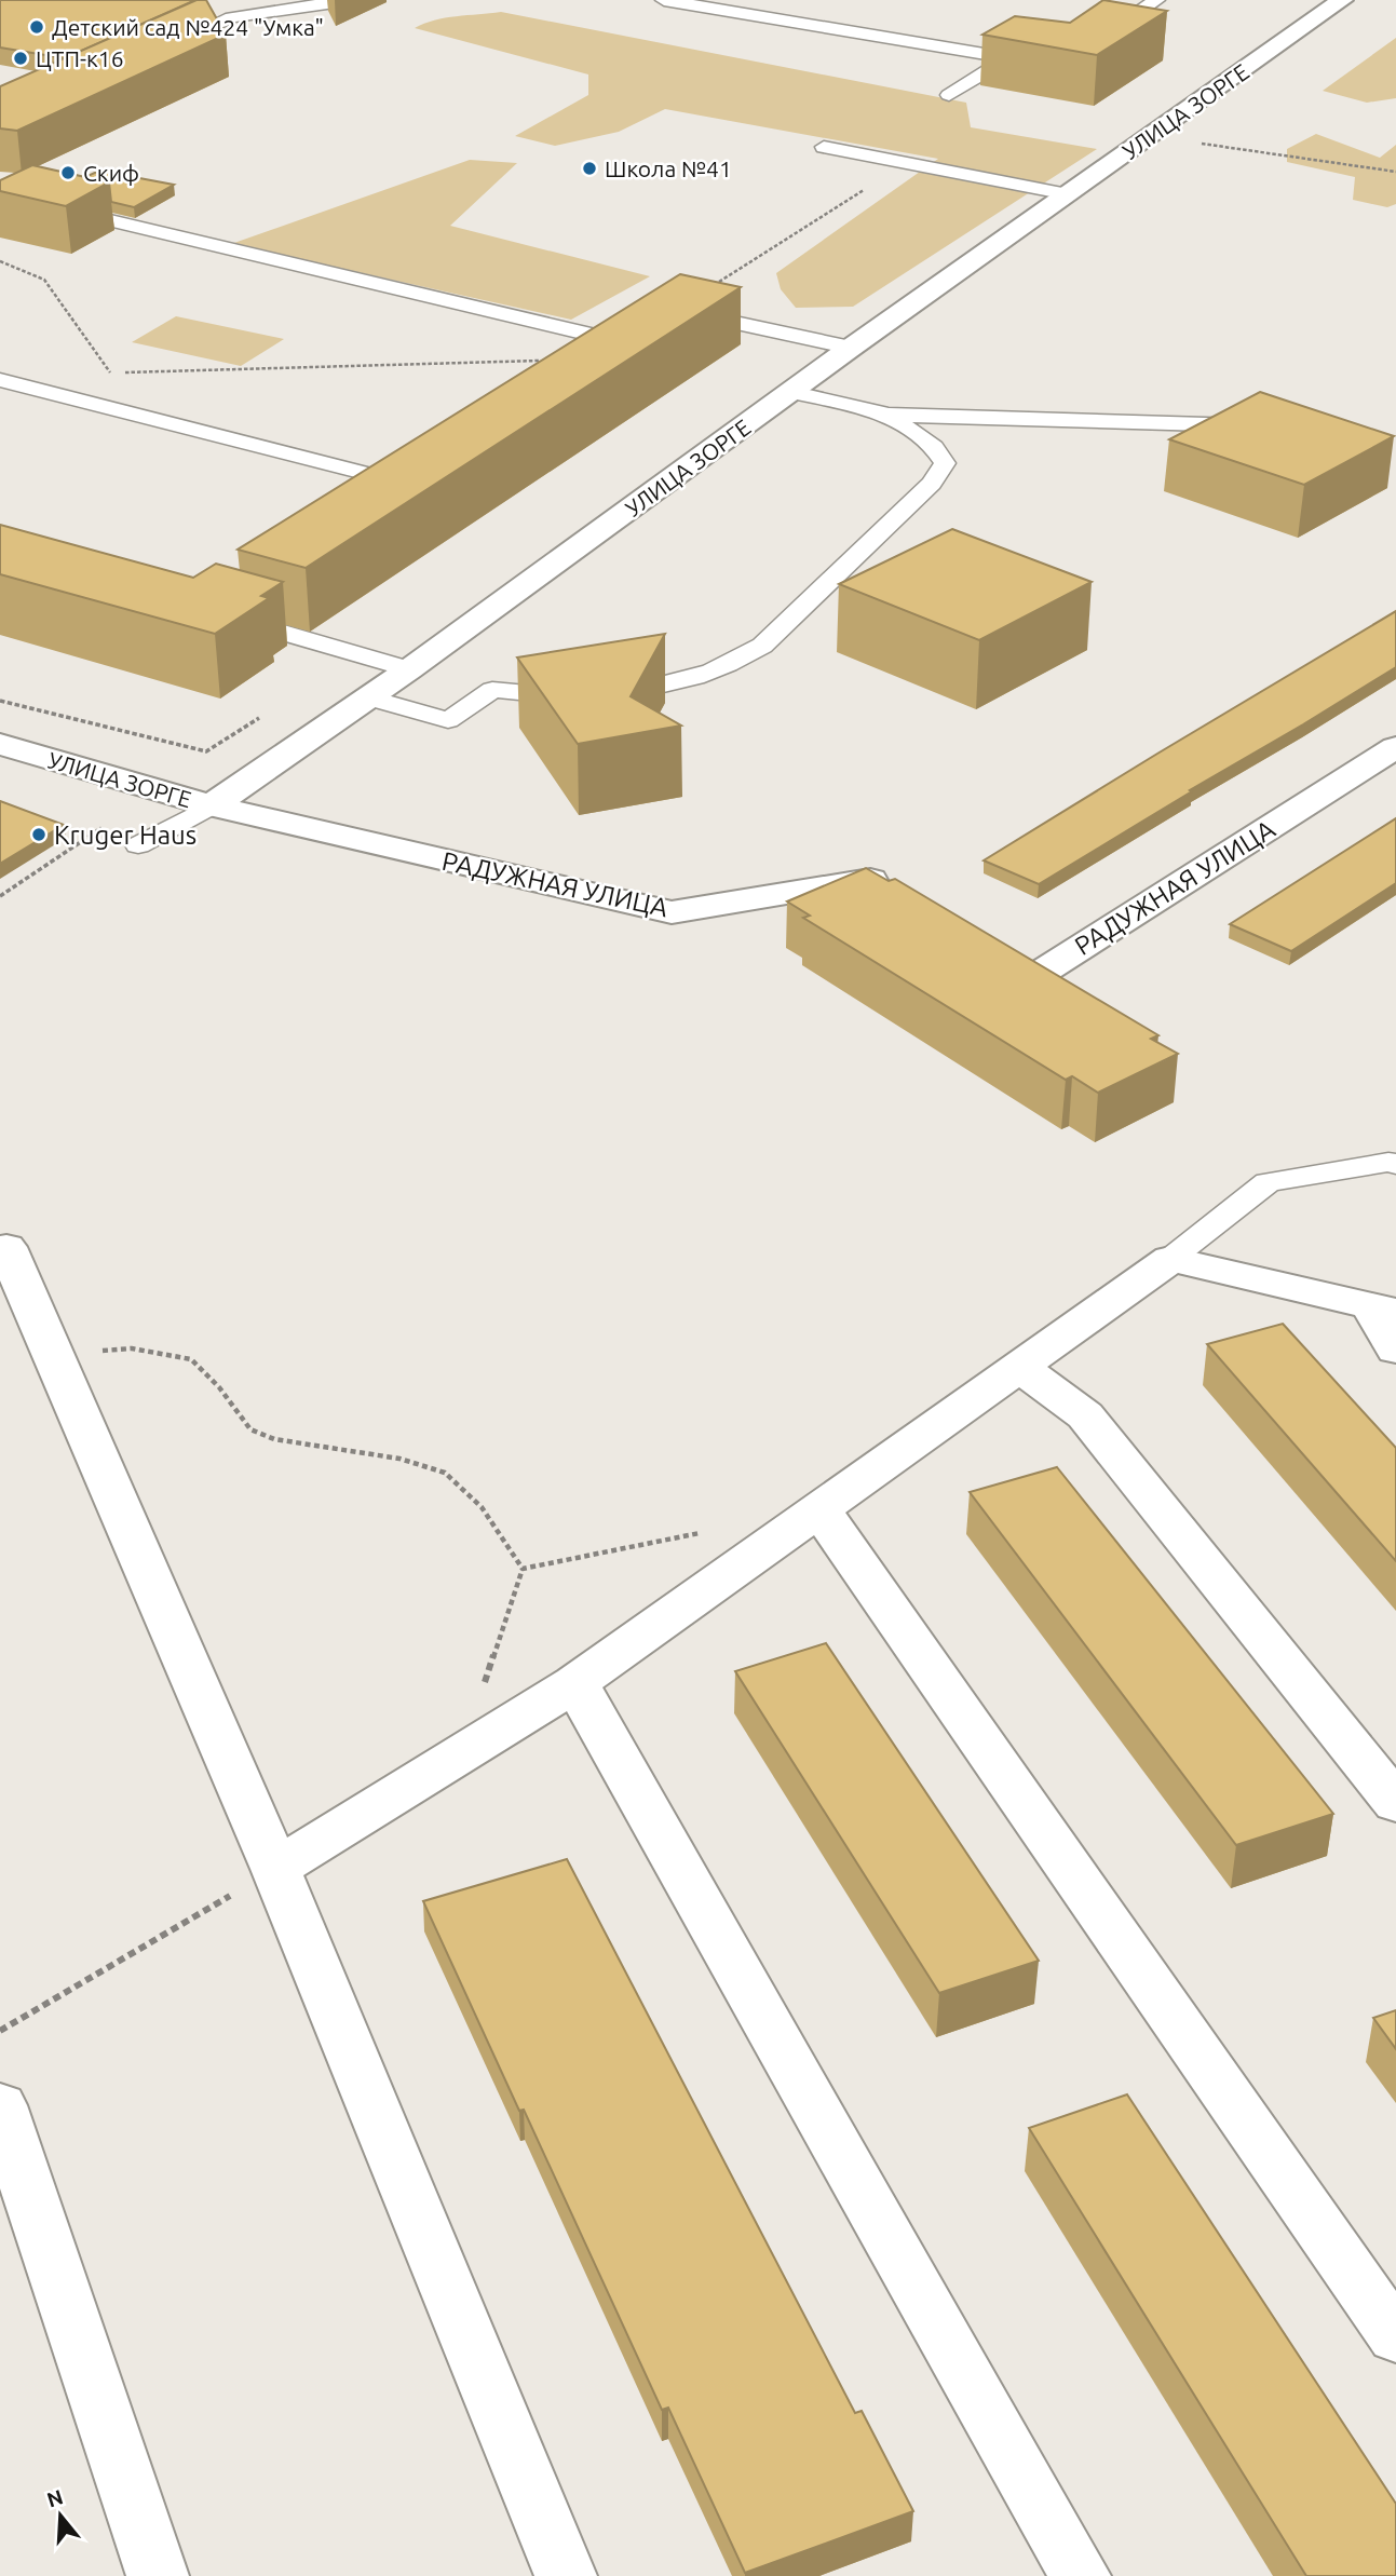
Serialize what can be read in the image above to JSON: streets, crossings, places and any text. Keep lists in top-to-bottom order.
{
  "streets": {
    "street": ["УЛИЦА ЗОРГЕ", "РАДУЖНАЯ УЛИЦА"]
  },
  "crossings": [
    ["УЛИЦА ЗОРГЕ", "РАДУЖНАЯ УЛИЦА"]
  ],
  "places": [
    "Детский сад №424 \"Умка\"",
    "ЦТП-к16",
    "Школа №41",
    "Скиф",
    "Kruger Haus"
  ],
  "north": "top"
}
